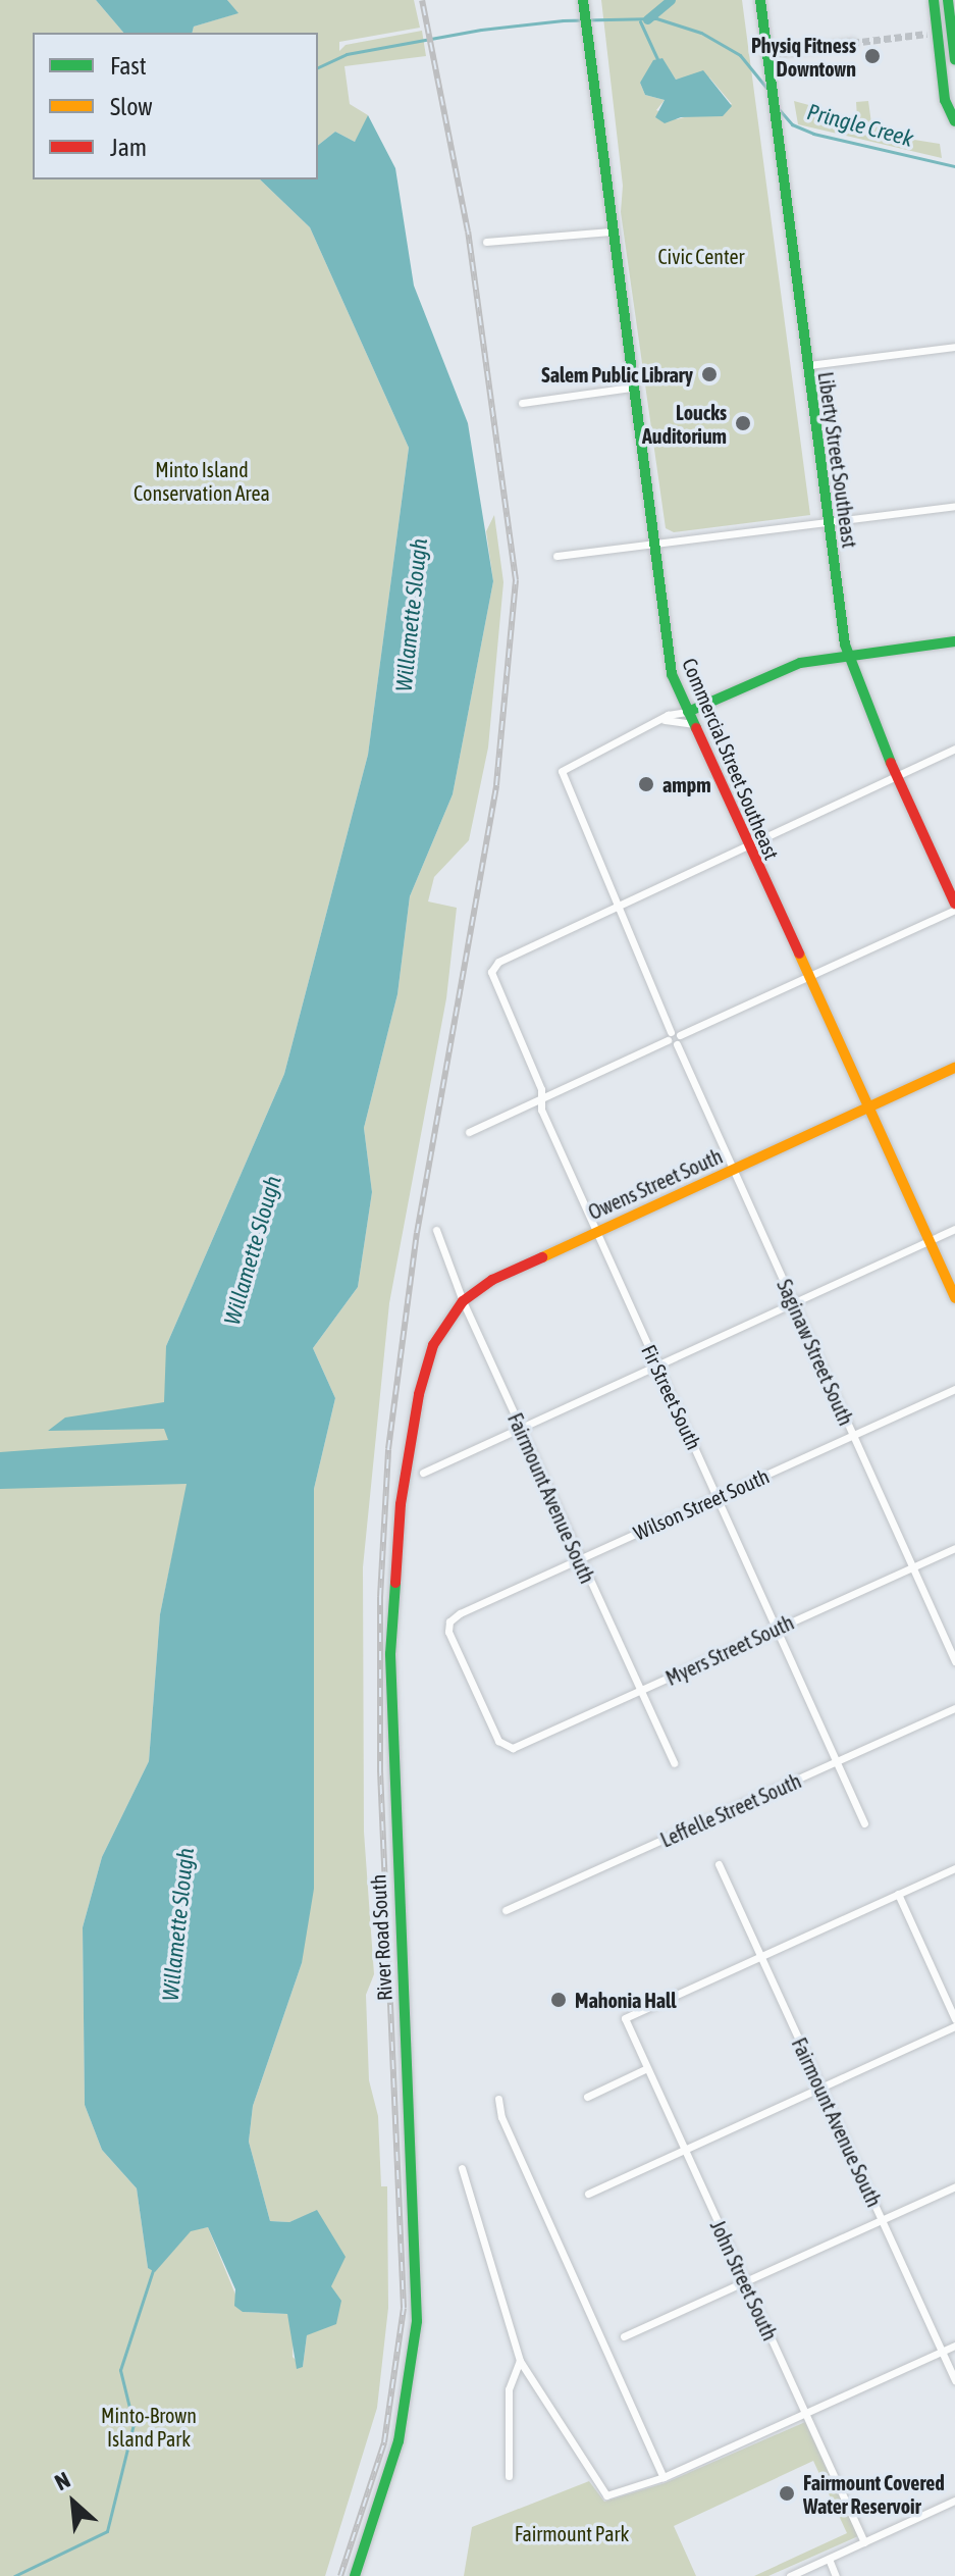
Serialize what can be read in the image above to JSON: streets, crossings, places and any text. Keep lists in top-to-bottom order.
{
  "streets": {
    "main road": [
      "Liberty Street Southeast",
      "Commercial Street Southeast",
      "Owens Street South",
      "River Road South"
    ],
    "street": [
      "Saginaw Street South",
      "Fir Street South",
      "Fairmount Avenue South",
      "Wilson Street South",
      "Myers Street South",
      "Leffelle Street South",
      "John Street South"
    ]
  },
  "crossings": [
    ["Commercial Street Southeast", "Owens Street South"],
    ["Owens Street South", "Saginaw Street South"],
    ["Owens Street South", "Fir Street South"],
    ["Owens Street South", "Fairmount Avenue South"],
    ["Owens Street South", "River Road South"],
    ["Saginaw Street South", "Wilson Street South"],
    ["Saginaw Street South", "Myers Street South"],
    ["Fir Street South", "Wilson Street South"],
    ["Fir Street South", "Myers Street South"],
    ["Fir Street South", "Leffelle Street South"],
    ["Fairmount Avenue South", "Wilson Street South"],
    ["Fairmount Avenue South", "Myers Street South"],
    ["Fairmount Avenue South", "River Road South"],
    ["Fairmount Avenue South", "John Street South"],
    ["Wilson Street South", "Myers Street South"]
  ],
  "water": ["Pringle Creek", "Willamette Slough"],
  "parks": [
    "Civic Center",
    "Minto Island Conservation Area",
    "Minto-Brown Island Park",
    "Fairmount Park"
  ],
  "places": [
    "Physiq Fitness Downtown",
    "Salem Public Library",
    "Loucks Auditorium",
    "ampm",
    "Mahonia Hall",
    "Fairmount Covered Water Reservoir"
  ],
  "legend": ["Fast", "Slow", "Jam"],
  "north": "top left"
}
